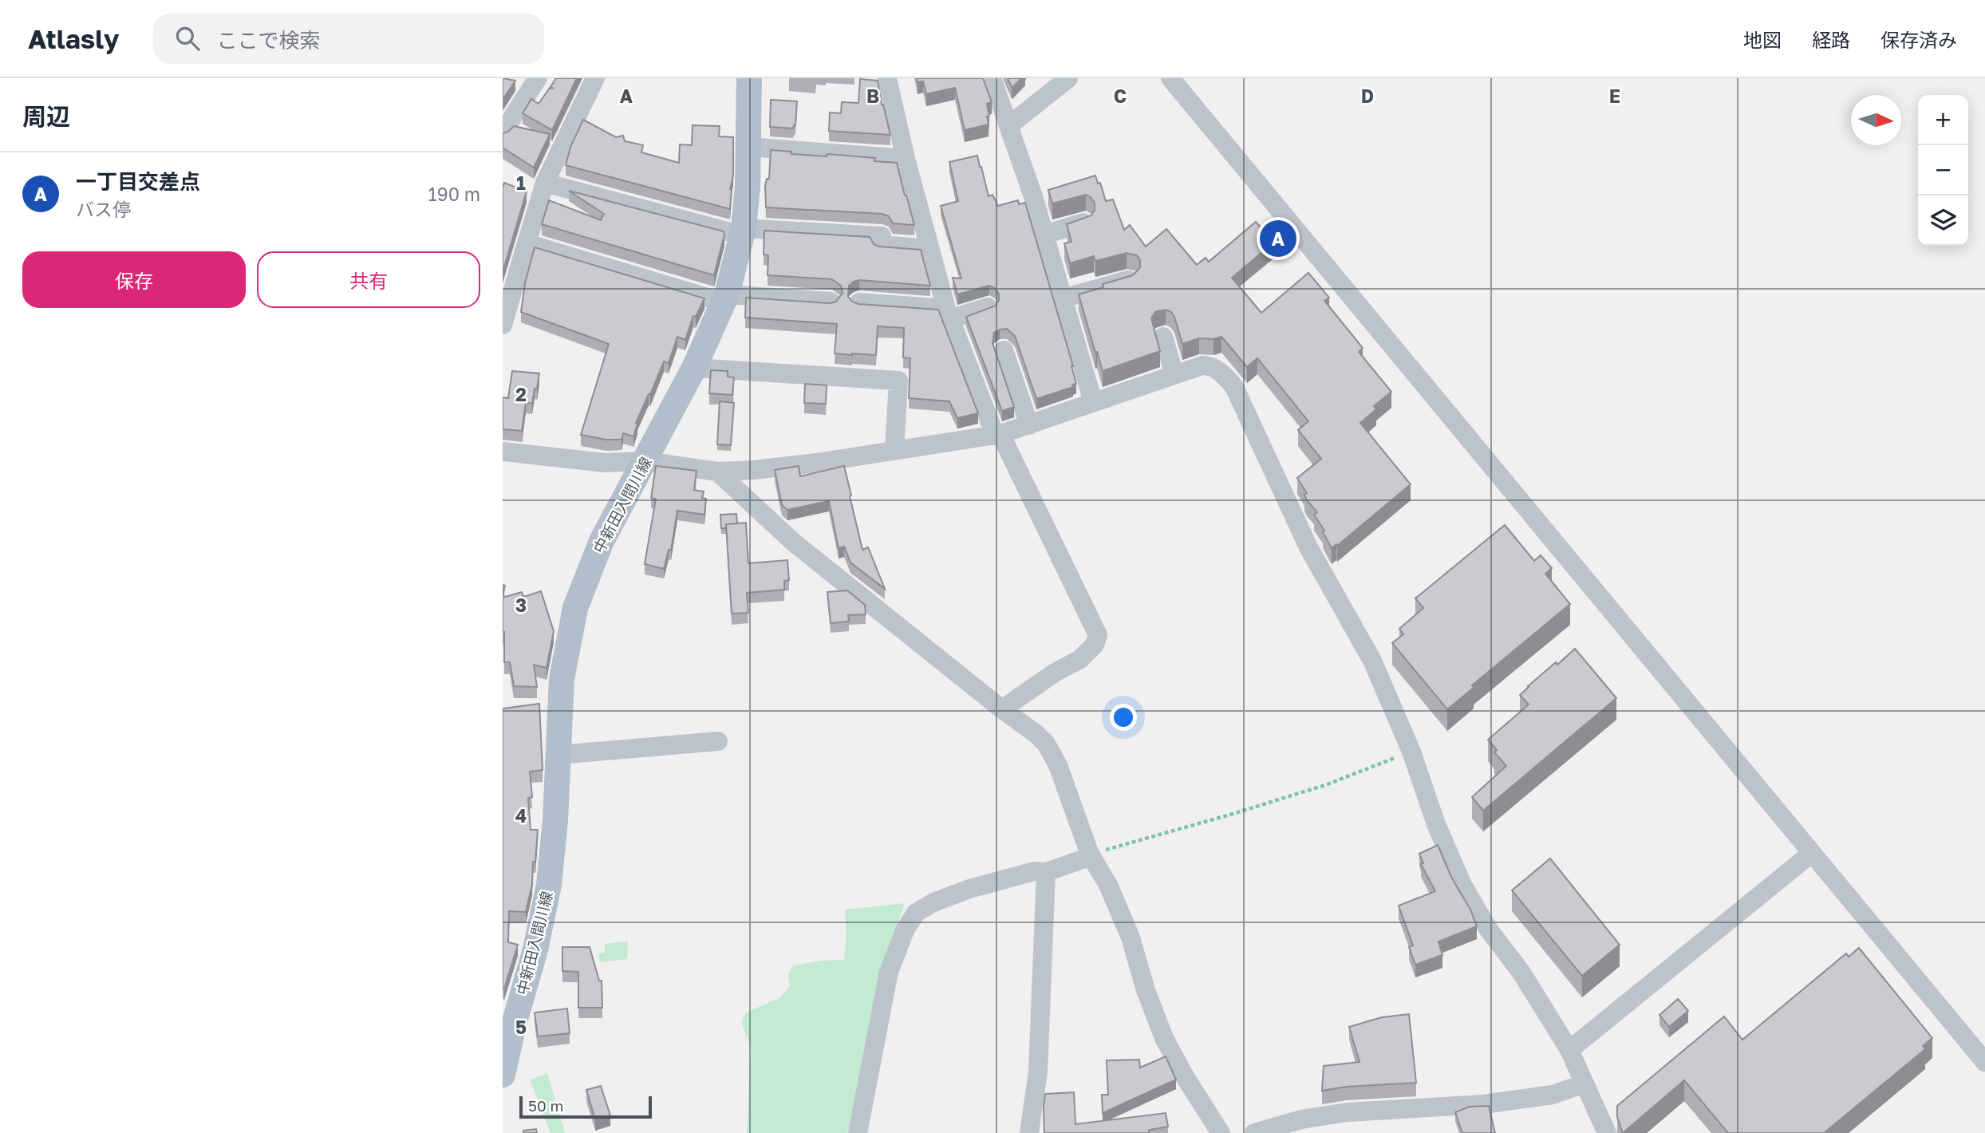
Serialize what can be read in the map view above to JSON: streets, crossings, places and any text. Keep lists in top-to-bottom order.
{
  "streets": {
    "main road": ["中新田入間川線"]
  },
  "scale_bar": "50 m",
  "north": "right",
  "page": {
    "header": "Atlasly",
    "search": "ここで検索",
    "nav": ["地図", "経路", "保存済み"],
    "heading": "周辺",
    "map_buttons": ["+", "−"],
    "list": [
      {
        "mark": "A",
        "name": "一丁目交差点",
        "note": "バス停",
        "value": "190 m"
      }
    ],
    "pins": "A",
    "buttons": ["保存", "共有"],
    "scale": "50 m"
  },
  "grid": {
    "columns": [
      "A",
      "B",
      "C",
      "D",
      "E"
    ],
    "rows": [
      "1",
      "2",
      "3",
      "4",
      "5"
    ]
  }
}
